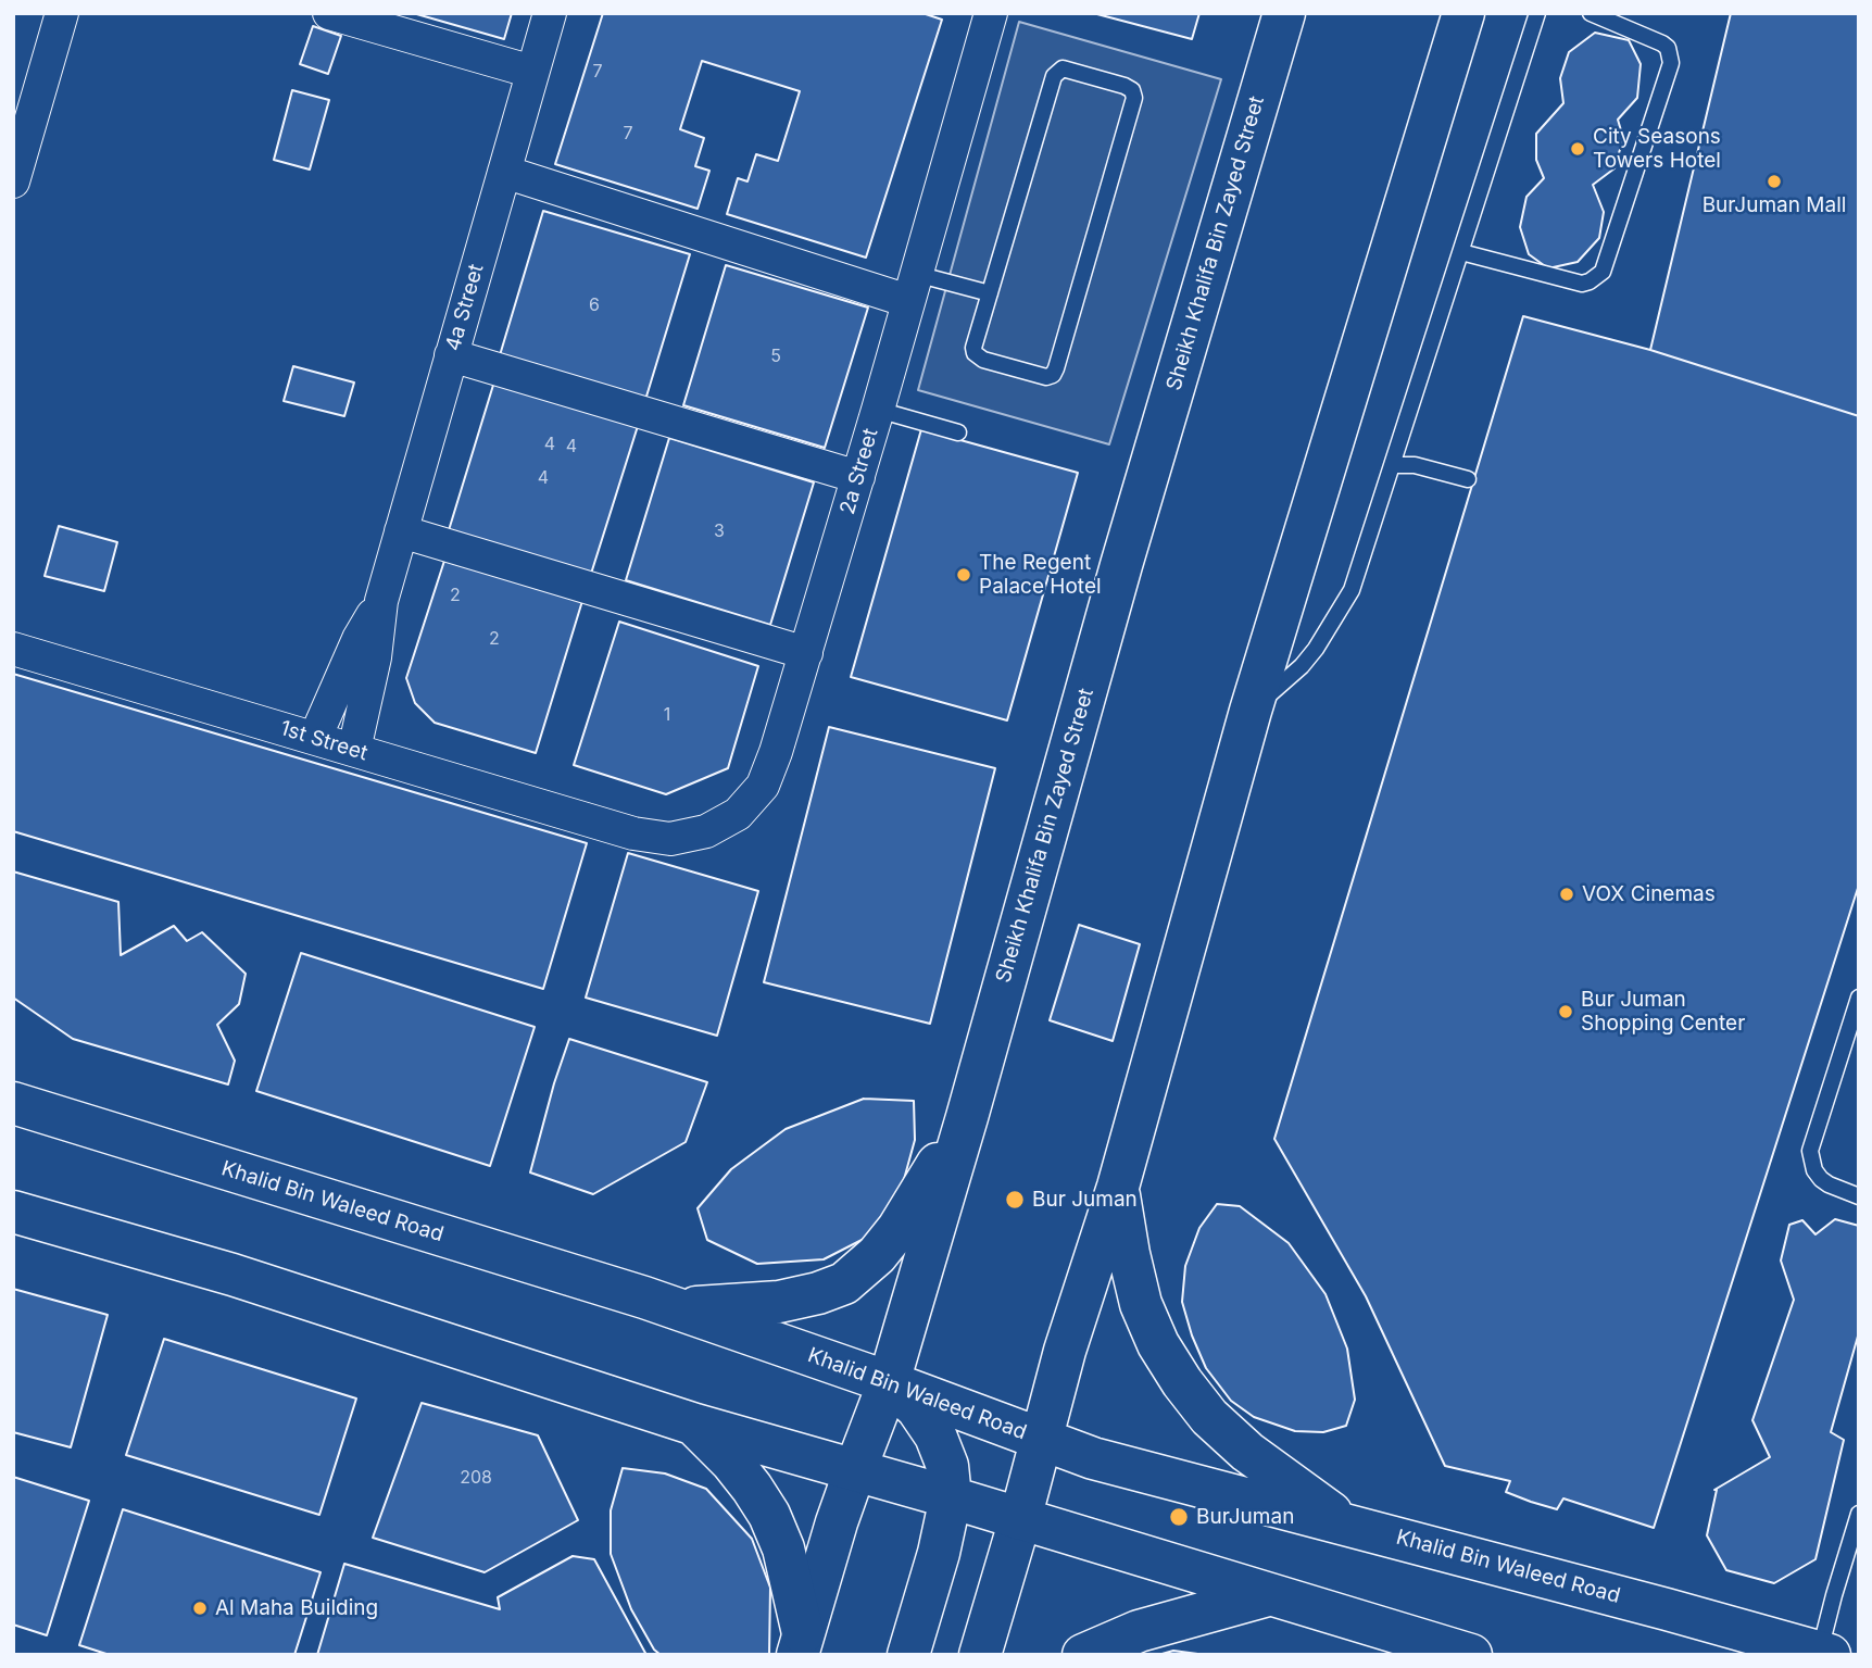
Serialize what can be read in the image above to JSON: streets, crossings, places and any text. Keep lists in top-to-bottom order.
{
  "streets": {
    "main road": ["Sheikh Khalifa Bin Zayed Street", "Khalid Bin Waleed Road"],
    "street": ["4a Street", "2a Street", "1st Street"]
  },
  "crossings": [
    ["Sheikh Khalifa Bin Zayed Street", "Khalid Bin Waleed Road"],
    ["4a Street", "1st Street"],
    ["2a Street", "1st Street"]
  ],
  "places": [
    "City Seasons Towers Hotel",
    "BurJuman Mall",
    "The Regent Palace Hotel",
    "VOX Cinemas",
    "Bur Juman Shopping Center",
    "Bur Juman",
    "BurJuman",
    "Al Maha Building"
  ],
  "house_numbers": [
    "7",
    "7",
    "6",
    "5",
    "4",
    "4",
    "4",
    "3",
    "2",
    "2",
    "1",
    "208"
  ]
}
